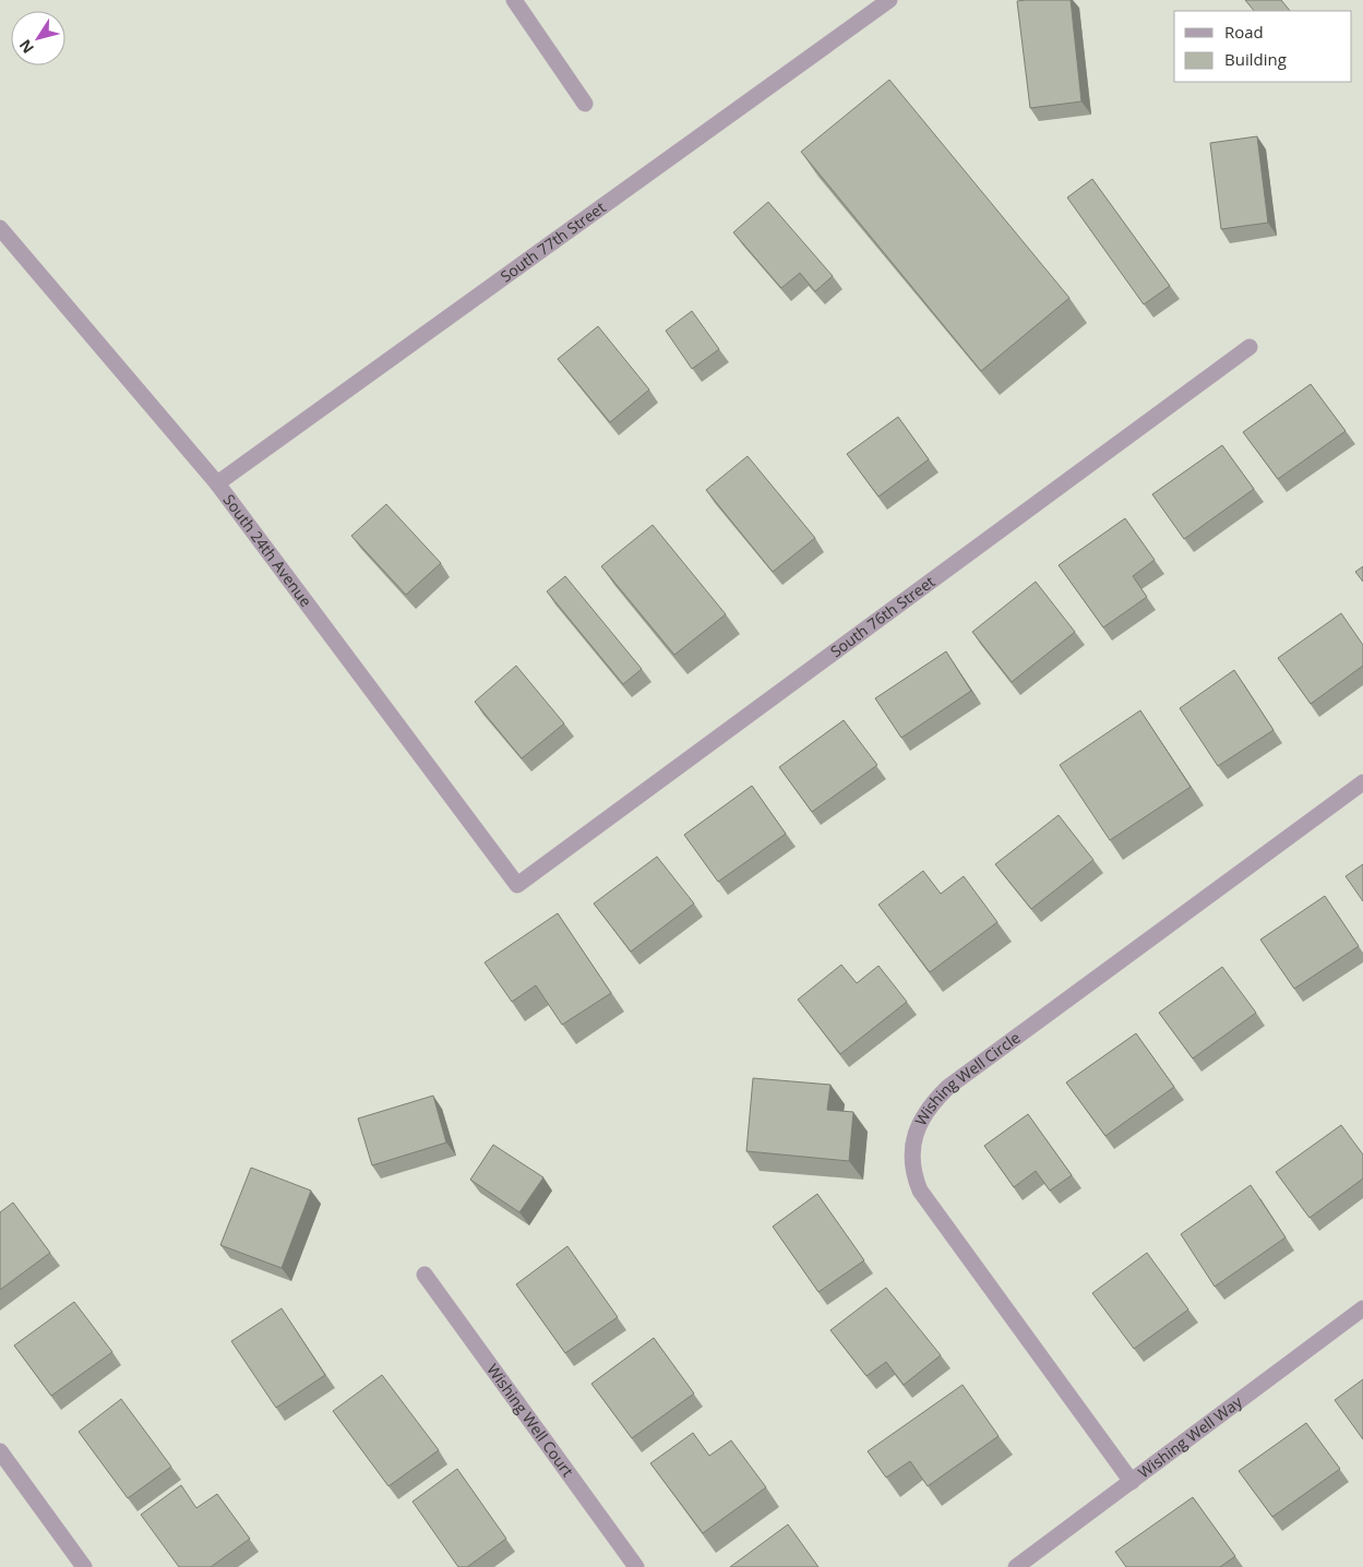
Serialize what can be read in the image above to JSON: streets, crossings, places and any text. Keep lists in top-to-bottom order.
{
  "streets": {
    "street": [
      "South 77th Street",
      "South 24th Avenue",
      "South 76th Street",
      "Wishing Well Circle",
      "Wishing Well Court",
      "Wishing Well Way"
    ]
  },
  "crossings": [
    ["South 77th Street", "South 24th Avenue"],
    ["South 24th Avenue", "South 76th Street"],
    ["Wishing Well Circle", "Wishing Well Way"]
  ],
  "legend": ["Road", "Building"],
  "north": "bottom left"
}
